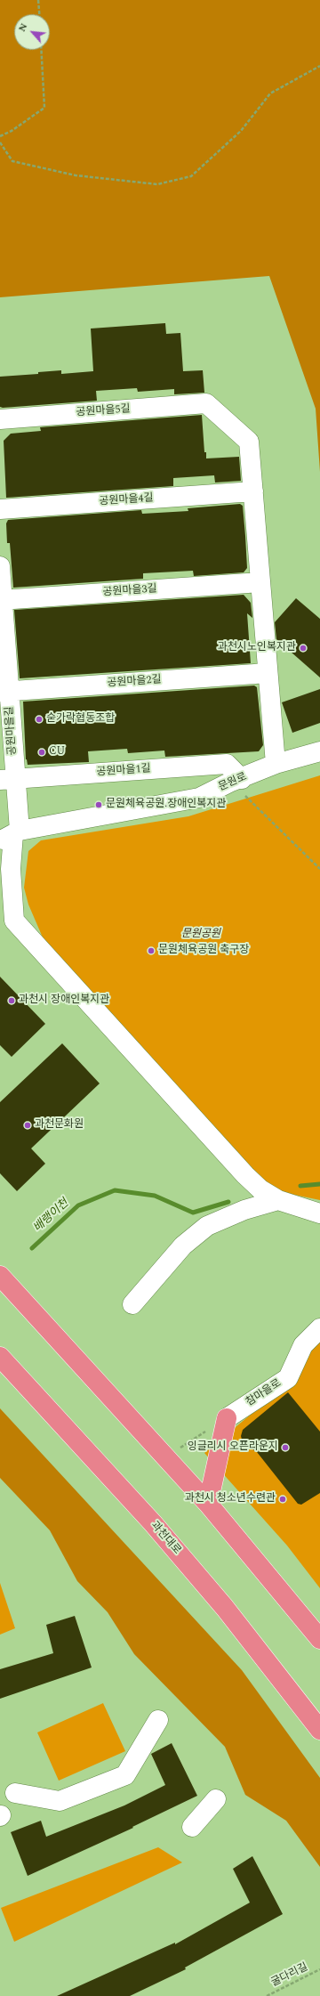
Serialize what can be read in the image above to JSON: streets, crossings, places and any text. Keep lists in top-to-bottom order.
{
  "streets": {
    "highway": ["과천대로"],
    "street": [
      "공원마을5길",
      "공원마을4길",
      "공원마을3길",
      "공원마을2길",
      "공원마을길",
      "공원마을1길",
      "문원로",
      "참마을로"
    ],
    "path": ["굴다리길"]
  },
  "crossings": [
    ["공원마을5길", "공원마을4길"],
    ["공원마을3길", "공원마을길"],
    ["공원마을2길", "공원마을길"],
    ["공원마을길", "공원마을1길"],
    ["공원마을길", "문원로"],
    ["공원마을1길", "문원로"]
  ],
  "water": ["배랭이천"],
  "parks": ["문원공원"],
  "places": [
    "과천시노인복지관",
    "숟가락협동조합",
    "CU",
    "문원체육공원.장애인복지관",
    "문원체육공원 축구장",
    "과천시 장애인복지관",
    "과천문화원",
    "잉글리시 오픈라운지",
    "과천시 청소년수련관"
  ],
  "north": "top left"
}
